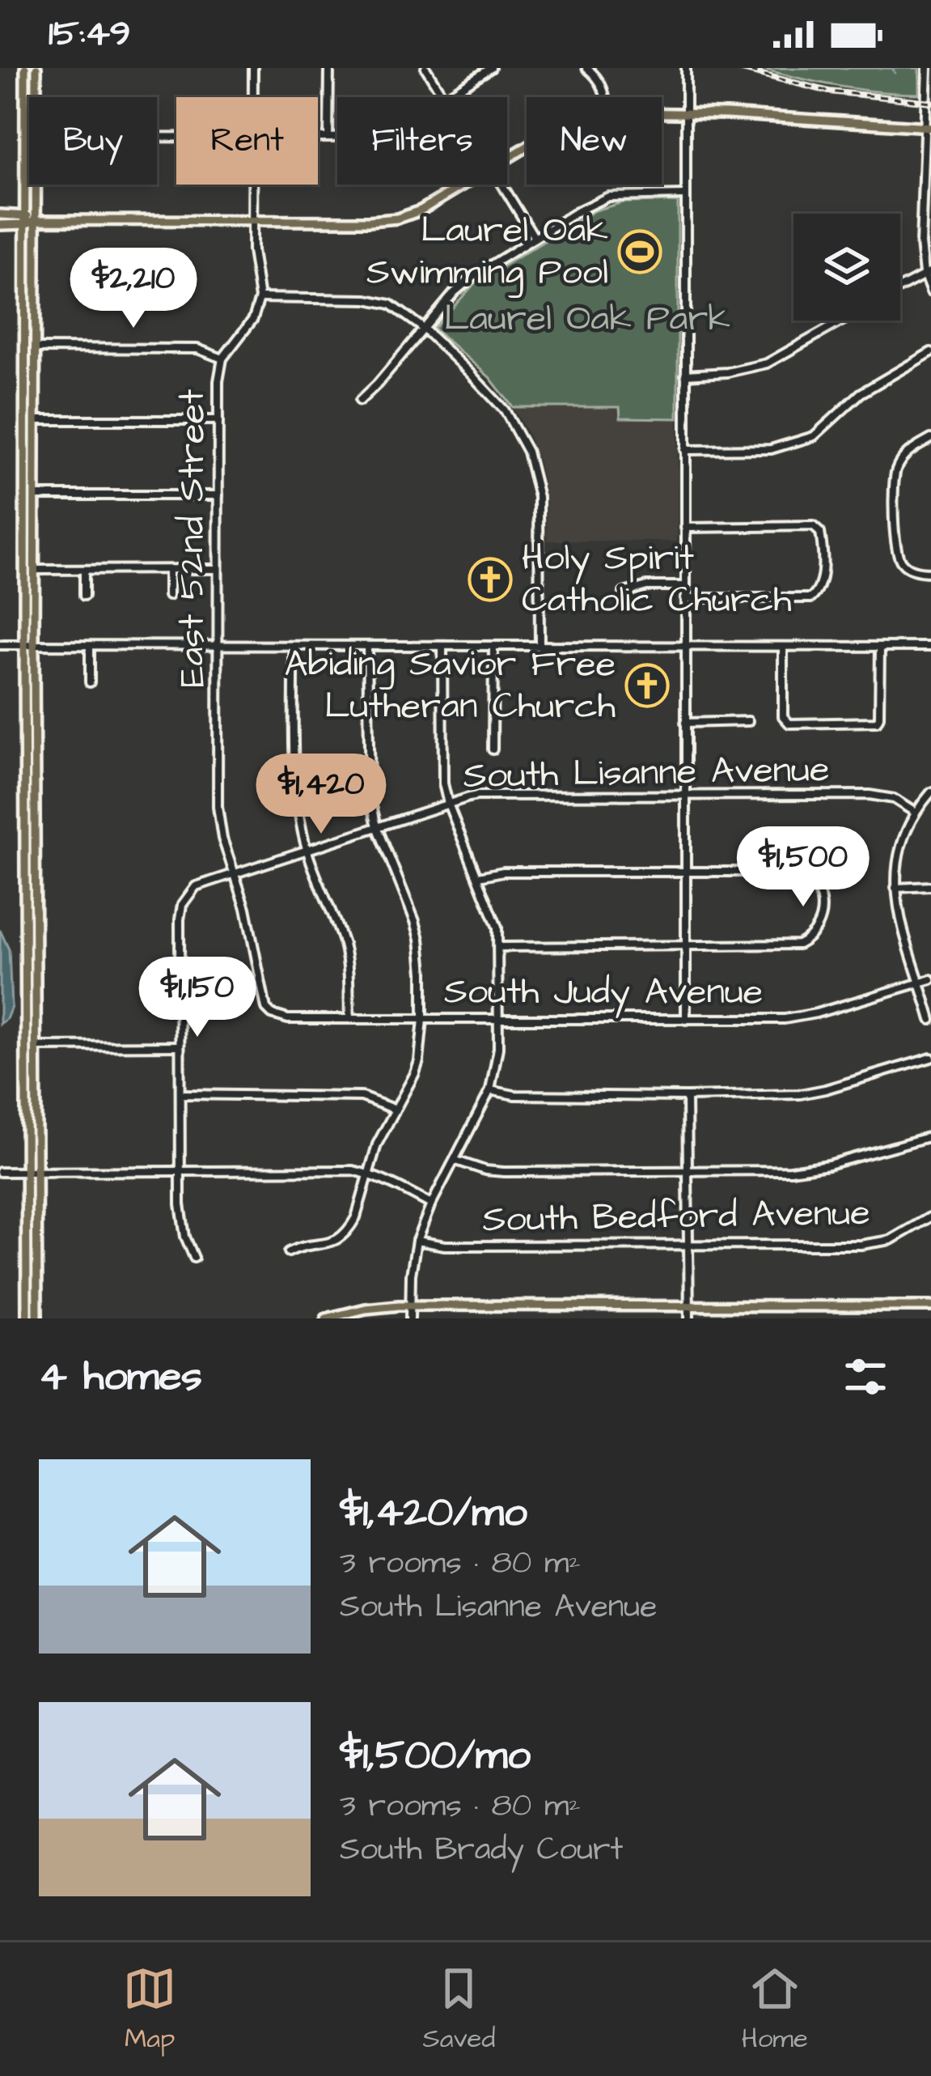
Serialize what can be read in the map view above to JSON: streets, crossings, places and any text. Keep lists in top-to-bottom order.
{
  "streets": {
    "street": [
      "East 52nd Street",
      "South Lisanne Avenue",
      "South Judy Avenue",
      "South Bedford Avenue"
    ]
  },
  "crossings": [
    ["East 52nd Street", "South Lisanne Avenue"],
    ["East 52nd Street", "South Judy Avenue"]
  ],
  "parks": ["Laurel Oak Park"],
  "places": {
    "sports": ["Laurel Oak Swimming Pool"],
    "church": ["Holy Spirit Catholic Church", "Abiding Savior Free Lutheran Church"]
  },
  "page": {
    "status": "15:49",
    "chip": [
      "Buy",
      "Rent",
      "Filters",
      "New"
    ],
    "price": [
      "$2,210",
      "$1,420",
      "$1,500",
      "$1,150"
    ],
    "heading": "4 homes",
    "list": [
      {
        "name": "$1,420/mo",
        "note": "3 rooms · 80 m² · South Lisanne Avenue"
      },
      {
        "name": "$1,500/mo",
        "note": "3 rooms · 80 m² · South Brady Court"
      }
    ],
    "tabs": ["Map", "Saved", "Home"]
  }
}
